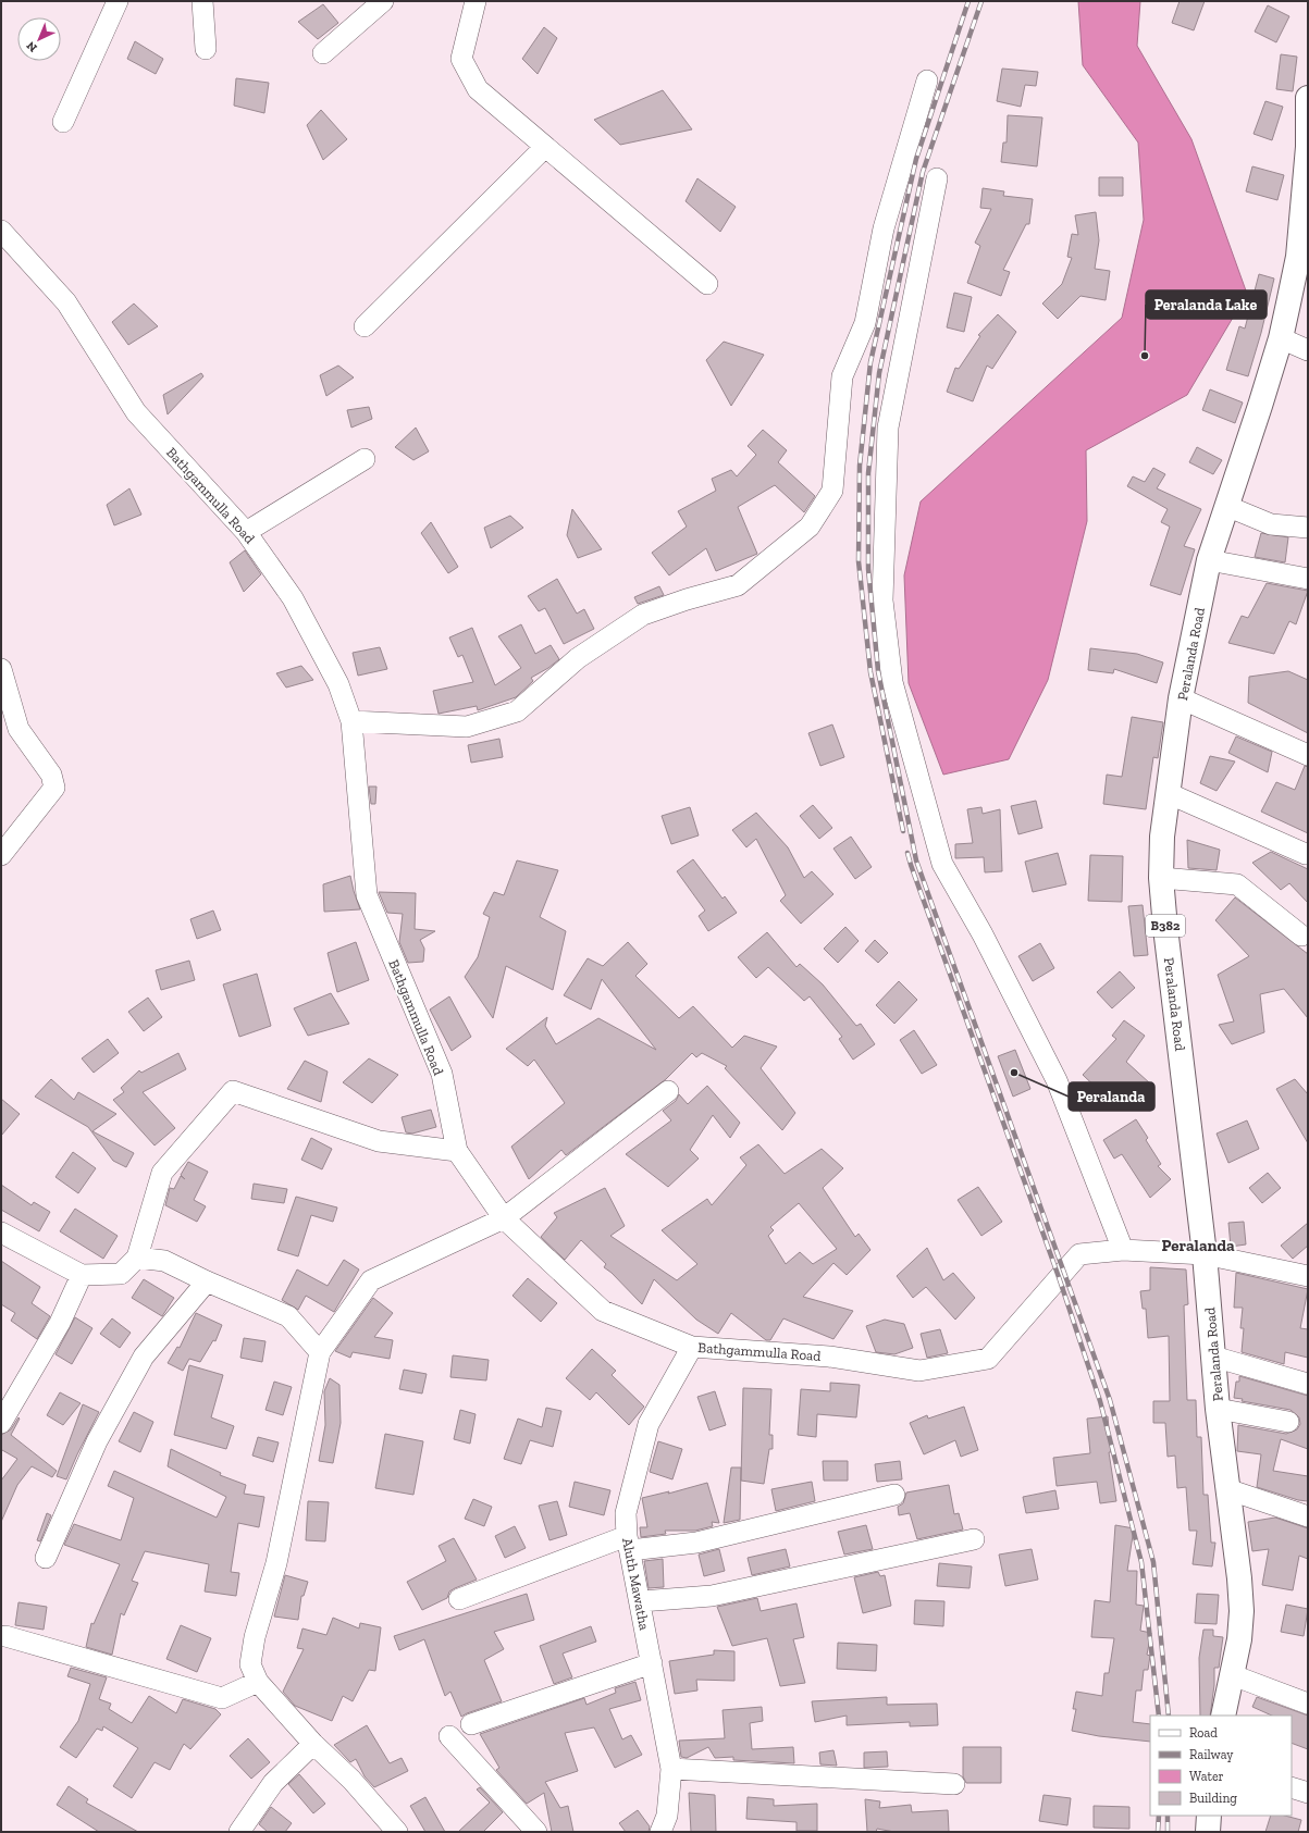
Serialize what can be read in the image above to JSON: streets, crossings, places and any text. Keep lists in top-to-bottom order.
{
  "streets": {
    "main road": ["Peralanda Road", "B382"],
    "street": ["Bathgammulla Road", "Aluth Mawatha"]
  },
  "crossings": [
    ["Bathgammulla Road", "Peralanda Road"],
    ["Bathgammulla Road", "Aluth Mawatha"]
  ],
  "districts": ["Peralanda"],
  "places": ["Peralanda Lake", "Peralanda"],
  "legend": [
    "Road",
    "Railway",
    "Water",
    "Building"
  ],
  "north": "bottom left"
}
